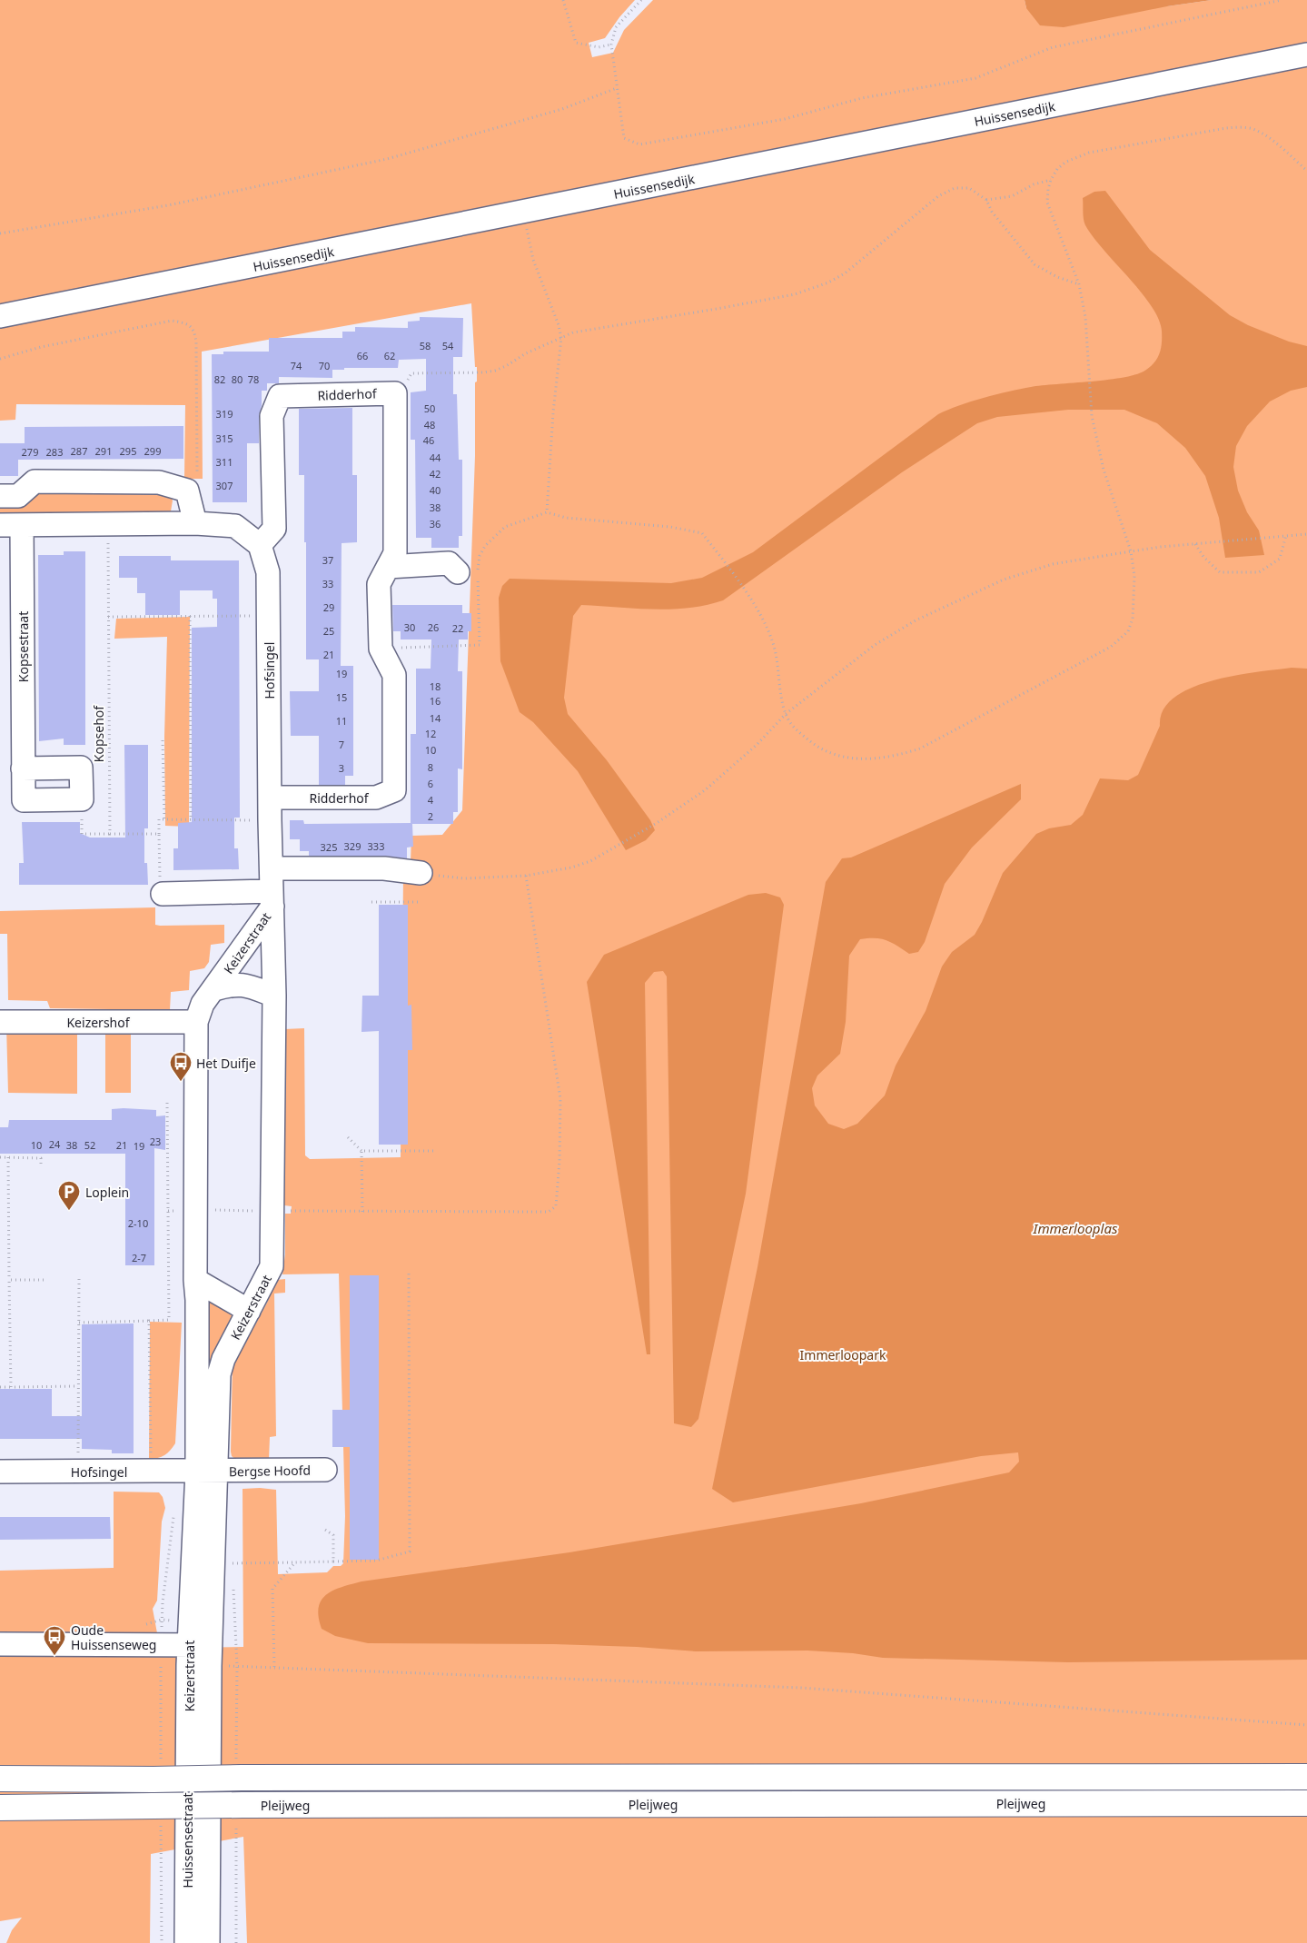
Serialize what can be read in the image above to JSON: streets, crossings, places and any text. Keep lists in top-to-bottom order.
{
  "streets": {
    "highway": ["Pleijweg"],
    "street": [
      "Huissensedijk",
      "Ridderhof",
      "Kopsestraat",
      "Hofsingel",
      "Keizerstraat",
      "Keizershof",
      "Bergse Hoofd",
      "Huissensestraat"
    ],
    "path": ["Kopsehof"]
  },
  "crossings": [
    ["Ridderhof", "Hofsingel"],
    ["Hofsingel", "Keizerstraat"],
    ["Hofsingel", "Bergse Hoofd"],
    ["Keizerstraat", "Keizershof"],
    ["Keizerstraat", "Bergse Hoofd"],
    ["Keizerstraat", "Huissensestraat"]
  ],
  "water": ["Immerlooplas"],
  "parks": ["Immerloopark"],
  "places": {
    "bus stop": ["Het Duifje", "Oude Huissenseweg"],
    "parking": ["Loplein"]
  },
  "house_numbers": [
    "58",
    "54",
    "66",
    "62",
    "74",
    "70",
    "82",
    "80",
    "78",
    "50",
    "319",
    "48",
    "315",
    "46",
    "287",
    "291",
    "295",
    "299",
    "279",
    "283",
    "44",
    "311",
    "42",
    "307",
    "40",
    "38",
    "36",
    "37",
    "33",
    "29",
    "30",
    "26",
    "22",
    "25",
    "21",
    "19",
    "18",
    "15",
    "16",
    "14",
    "11",
    "12",
    "7",
    "10",
    "8",
    "3",
    "6",
    "4",
    "2",
    "329",
    "333",
    "325",
    "23",
    "24",
    "10",
    "38",
    "52",
    "21",
    "19",
    "2-10",
    "2-7"
  ]
}
